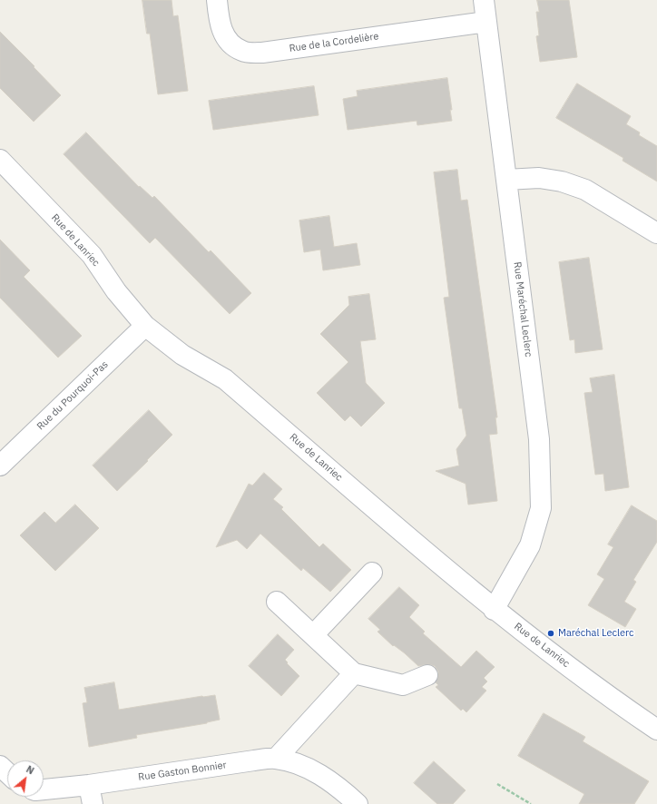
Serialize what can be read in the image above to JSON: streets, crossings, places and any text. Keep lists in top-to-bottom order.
{
  "streets": {
    "street": [
      "Rue de la Cordelière",
      "Rue de Lanriec",
      "Rue Maréchal Leclerc",
      "Rue du Pourquoi-Pas",
      "Rue Gaston Bonnier"
    ]
  },
  "crossings": [
    ["Rue de la Cordelière", "Rue Maréchal Leclerc"],
    ["Rue de Lanriec", "Rue Maréchal Leclerc"],
    ["Rue de Lanriec", "Rue du Pourquoi-Pas"]
  ],
  "places": ["Maréchal Leclerc"],
  "north": "top right"
}
